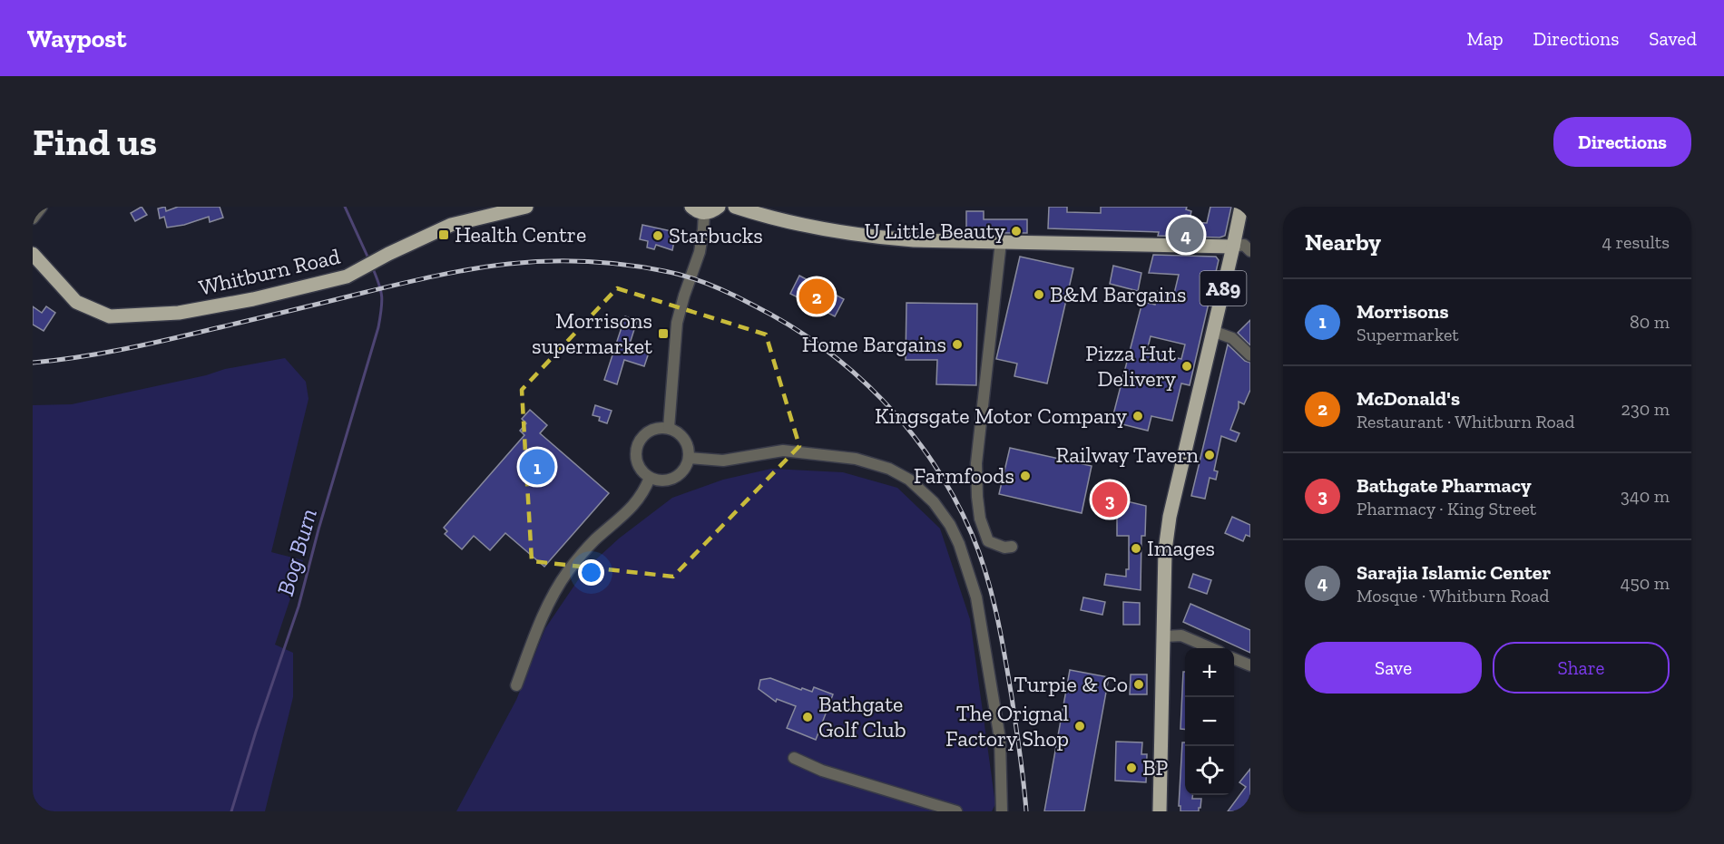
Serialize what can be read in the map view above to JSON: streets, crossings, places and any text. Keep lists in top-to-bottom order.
{
  "streets": {
    "main road": ["Whitburn Road", "A89"]
  },
  "water": ["Bog Burn"],
  "places": {
    "other": [
      "U Little Beauty",
      "Starbucks",
      "B&M Bargains",
      "Home Bargains",
      "Pizza Hut Delivery",
      "Kingsgate Motor Company",
      "Railway Tavern",
      "Farmfoods",
      "Images",
      "Turpie & Co",
      "Bathgate Golf Club",
      "The Orignal Factory Shop",
      "BP"
    ],
    "transit": ["Health Centre", "Morrisons supermarket"]
  },
  "page": {
    "header": "Waypost",
    "nav": ["Map", "Directions", "Saved"],
    "buttons": [
      "Directions",
      ["Save", "Share"]
    ],
    "title": "Find us",
    "heading": ["Nearby", "4 results"],
    "pins": [
      "4",
      "2",
      "1",
      "3"
    ],
    "list": [
      {
        "mark": "1",
        "name": "Morrisons",
        "note": "Supermarket",
        "value": "80 m"
      },
      {
        "mark": "2",
        "name": "McDonald's",
        "note": "Restaurant · Whitburn Road",
        "value": "230 m"
      },
      {
        "mark": "3",
        "name": "Bathgate Pharmacy",
        "note": "Pharmacy · King Street",
        "value": "340 m"
      },
      {
        "mark": "4",
        "name": "Sarajia Islamic Center",
        "note": "Mosque · Whitburn Road",
        "value": "450 m"
      }
    ],
    "map_buttons": ["+", "−"]
  }
}
